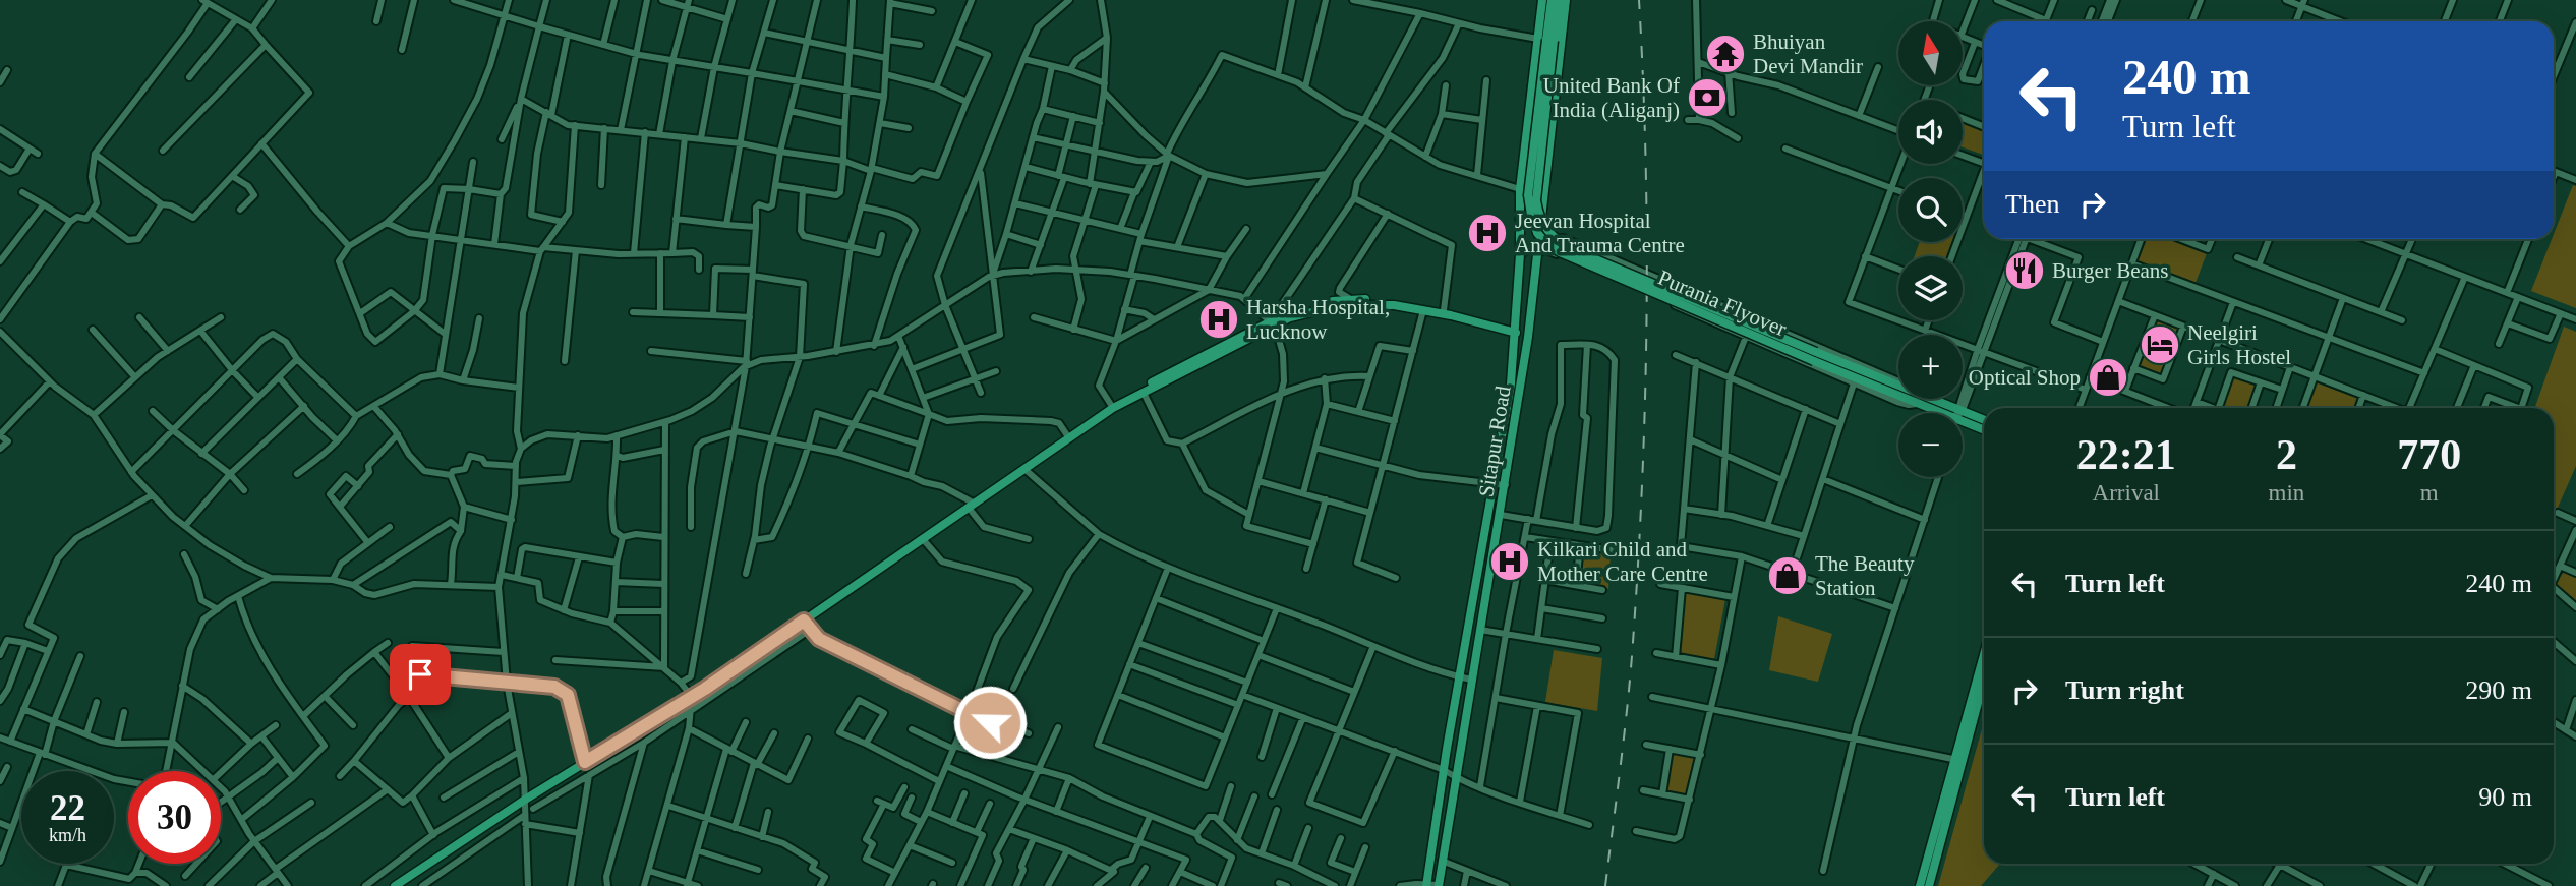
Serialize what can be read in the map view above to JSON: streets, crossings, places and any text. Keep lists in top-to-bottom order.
{
  "streets": {
    "main road": ["Purania Flyover", "Sitapur Road"]
  },
  "crossings": [
    ["Purania Flyover", "Sitapur Road"]
  ],
  "places": {
    "temple": ["Bhuiyan Devi Mandir"],
    "bank": ["United Bank Of India (Aliganj)"],
    "hospital": ["Jeevan Hospital And Trauma Centre", "Harsha Hospital, Lucknow", "Kilkari Child and Mother Care Centre"],
    "restaurant": ["Burger Beans"],
    "hotel": ["Neelgiri Girls Hostel"],
    "shop": ["Optical Shop", "The Beauty Station"]
  },
  "north": "top",
  "page": {
    "map_buttons": ["+", "−"],
    "turn": ["240 m", "Turn left"],
    "then": "Then",
    "eta": [
      "22:21",
      "Arrival",
      "2",
      "min",
      "770",
      "m"
    ],
    "list": [
      {
        "name": "Turn left",
        "value": "240 m"
      },
      {
        "name": "Turn right",
        "value": "290 m"
      },
      {
        "name": "Turn left",
        "value": "90 m"
      }
    ],
    "speed": "22 km/h",
    "limit": "30"
  }
}
